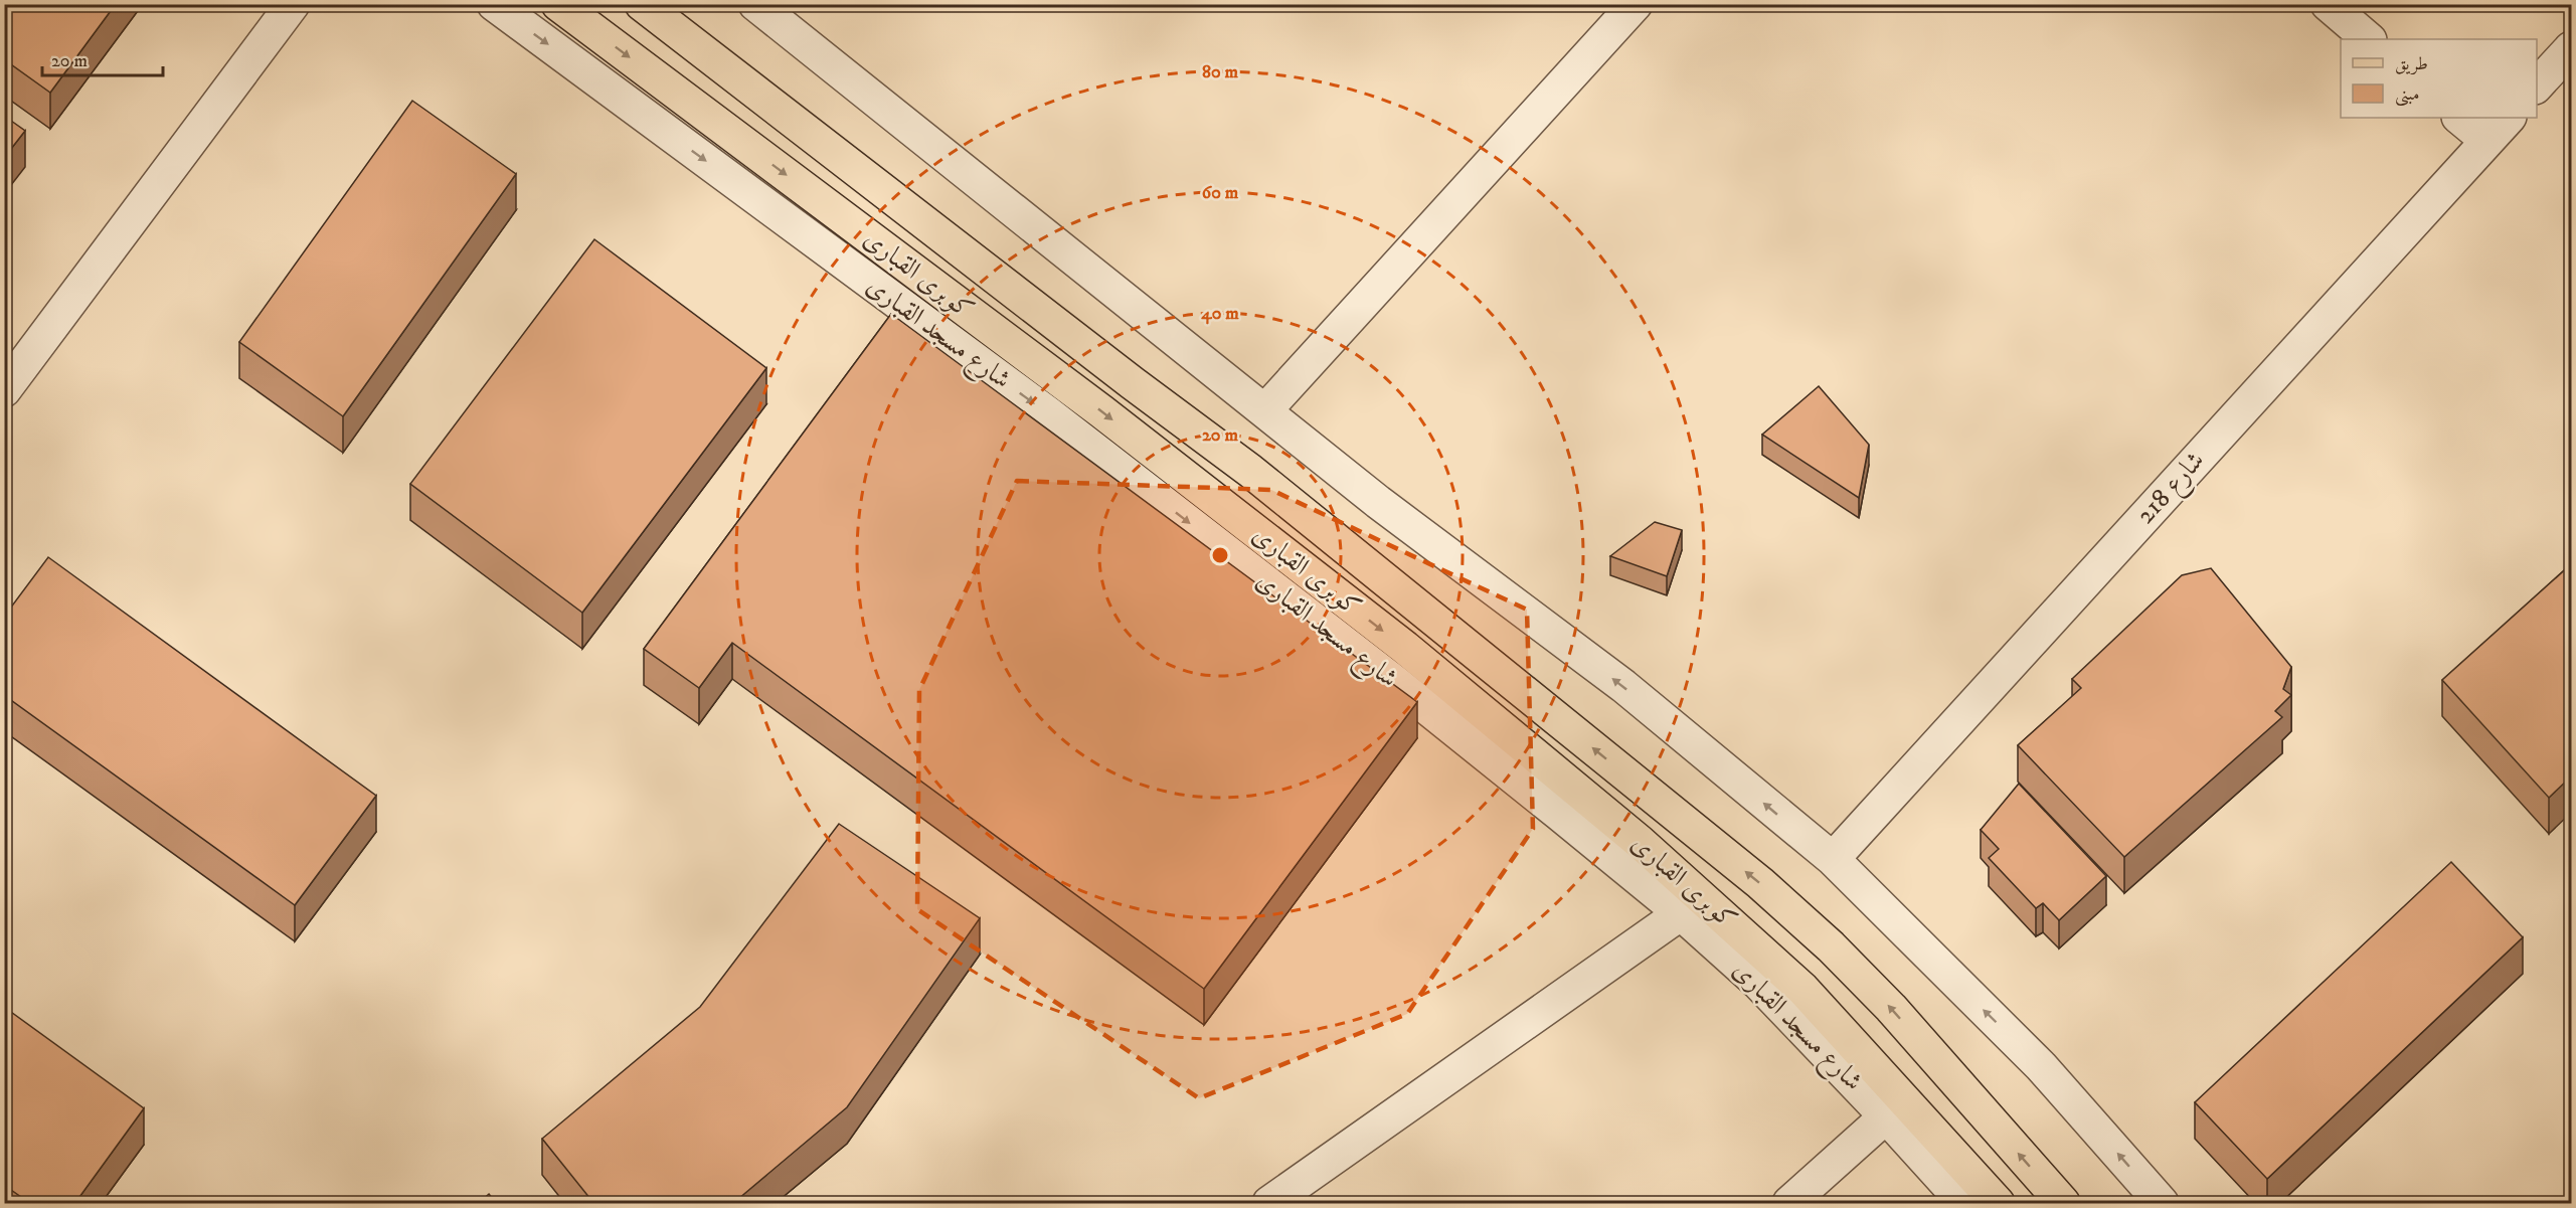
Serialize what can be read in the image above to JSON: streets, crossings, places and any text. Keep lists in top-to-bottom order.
{
  "streets": {
    "main road": ["كوبرى القبارى"],
    "street": ["شارع مسجد القبارى", "شارع 218"]
  },
  "legend": ["طريق", "مبنى"],
  "scale_bar": "20 m",
  "rings": [
    "80 m",
    "60 m",
    "40 m",
    "20 m"
  ]
}
